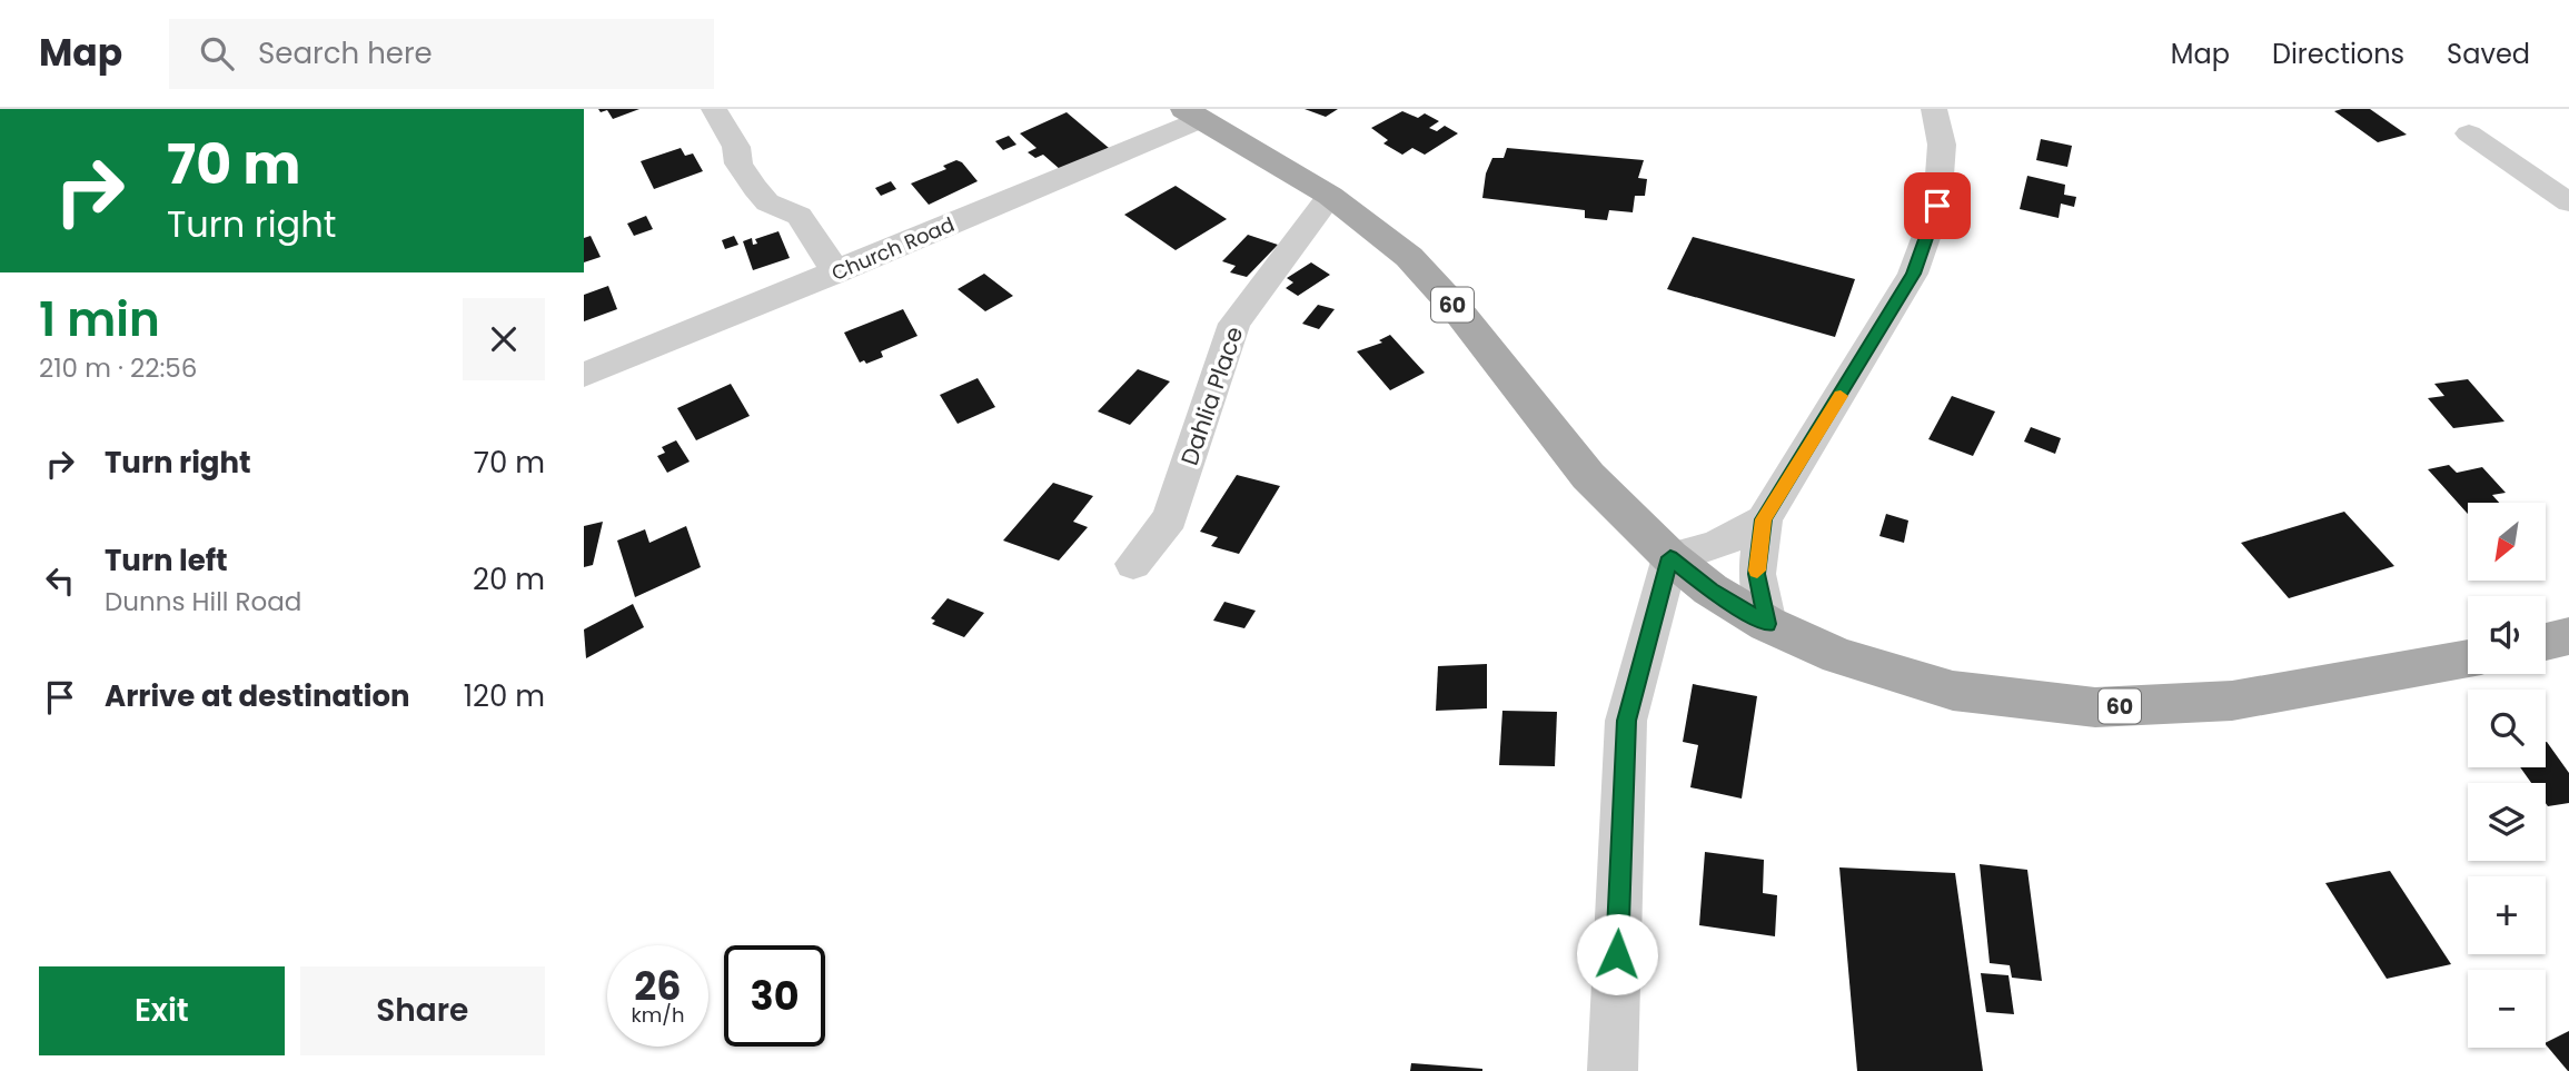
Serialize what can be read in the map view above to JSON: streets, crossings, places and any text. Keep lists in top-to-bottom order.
{
  "streets": {
    "main road": ["60"],
    "street": ["Church Road", "Dahlia Place"]
  },
  "crossings": [
    ["Church Road", "60"],
    ["60", "Dahlia Place"]
  ],
  "north": "bottom left",
  "page": {
    "header": "Map",
    "search": "Search here",
    "nav": ["Map", "Directions", "Saved"],
    "turn": ["70 m", "Turn right"],
    "heading": ["1 min", "210 m · 22:56"],
    "list": [
      {
        "name": "Turn right",
        "value": "70 m"
      },
      {
        "name": "Turn left",
        "note": "Dunns Hill Road",
        "value": "20 m"
      },
      {
        "name": "Arrive at destination",
        "value": "120 m"
      }
    ],
    "map_buttons": ["+", "−"],
    "speed": "26 km/h",
    "limit": "30",
    "buttons": ["Exit", "Share"]
  }
}
